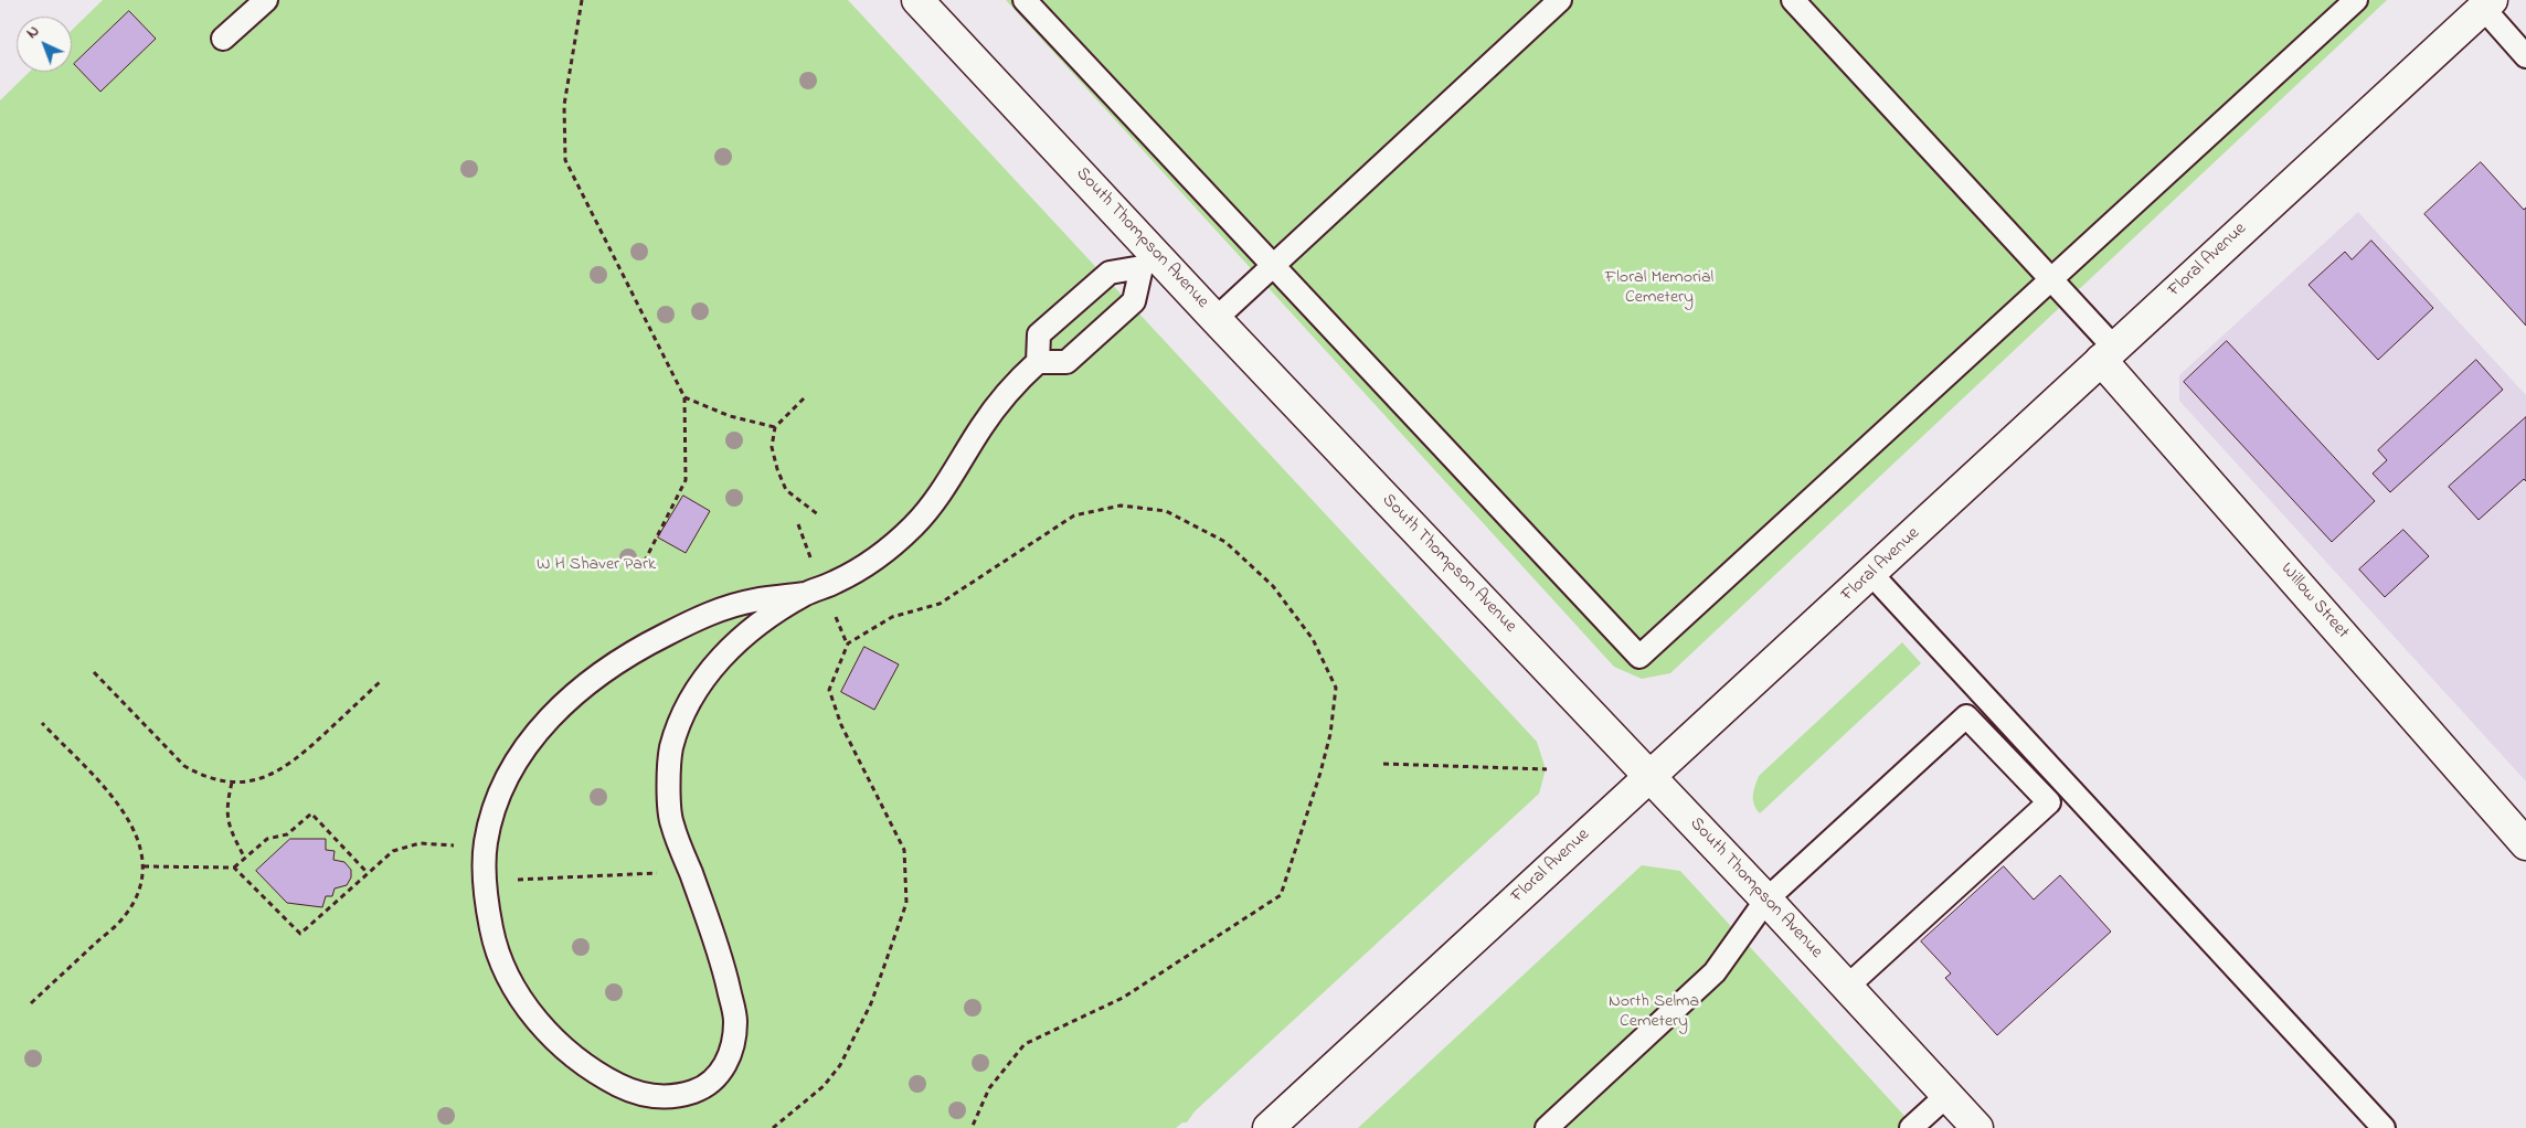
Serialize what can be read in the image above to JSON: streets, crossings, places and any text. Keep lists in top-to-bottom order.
{
  "streets": {
    "street": ["South Thompson Avenue", "Floral Avenue", "Willow Street"]
  },
  "crossings": [
    ["South Thompson Avenue", "Floral Avenue"],
    ["Floral Avenue", "Willow Street"]
  ],
  "parks": ["Floral Memorial Cemetery", "W H Shaver Park", "North Selma Cemetery"],
  "north": "top left"
}
